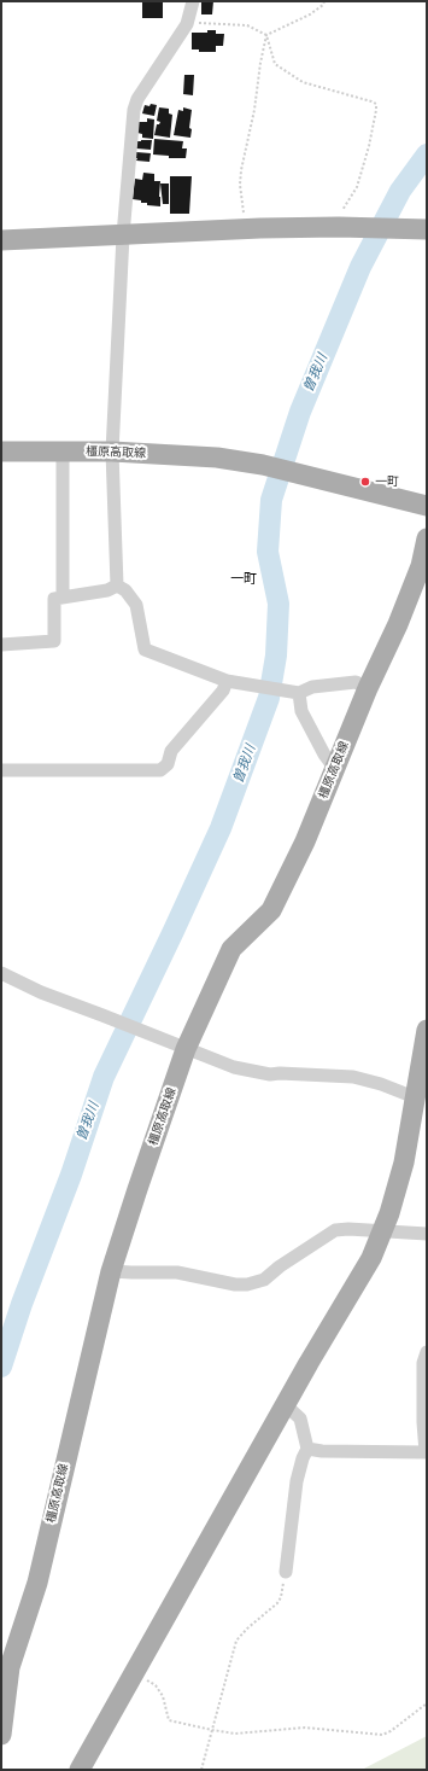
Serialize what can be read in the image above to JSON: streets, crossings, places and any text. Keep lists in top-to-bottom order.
{
  "streets": {
    "main road": ["橿原高取線"]
  },
  "districts": ["一町"],
  "water": ["曽我川"],
  "places": ["一町"]
}
